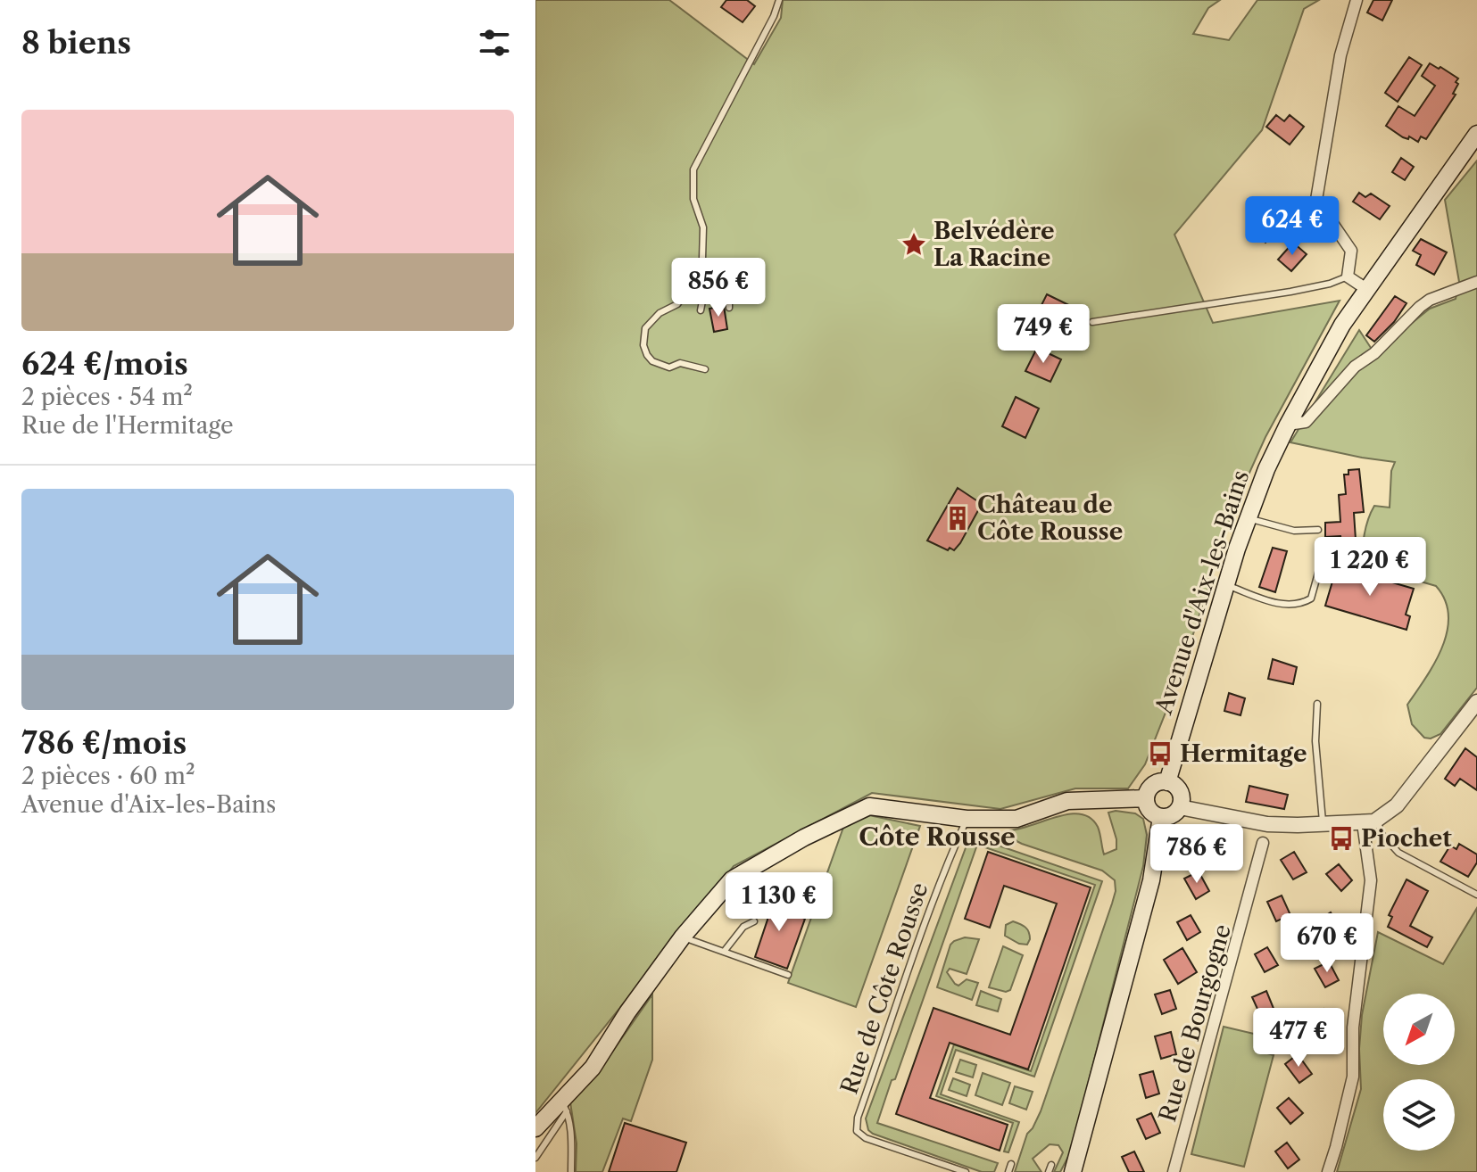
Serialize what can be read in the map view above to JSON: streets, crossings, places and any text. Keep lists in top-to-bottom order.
{
  "streets": {
    "main road": ["Avenue d'Aix-les-Bains"],
    "street": ["Rue de Bourgogne"],
    "lane": ["Rue de Côte Rousse"]
  },
  "districts": ["Côte Rousse"],
  "places": {
    "place": ["Belvédère La Racine"],
    "building": ["Château de Côte Rousse"],
    "bus stop": ["Hermitage", "Piochet"]
  },
  "north": "bottom left",
  "page": {
    "heading": "8 biens",
    "list": [
      {
        "name": "624 €/mois",
        "note": "2 pièces · 54 m² · Rue de l'Hermitage"
      },
      {
        "name": "786 €/mois",
        "note": "2 pièces · 60 m² · Avenue d'Aix-les-Bains"
      }
    ],
    "price": [
      "624 €",
      "856 €",
      "749 €",
      "1 220 €",
      "786 €",
      "1 130 €",
      "670 €",
      "477 €"
    ]
  }
}
